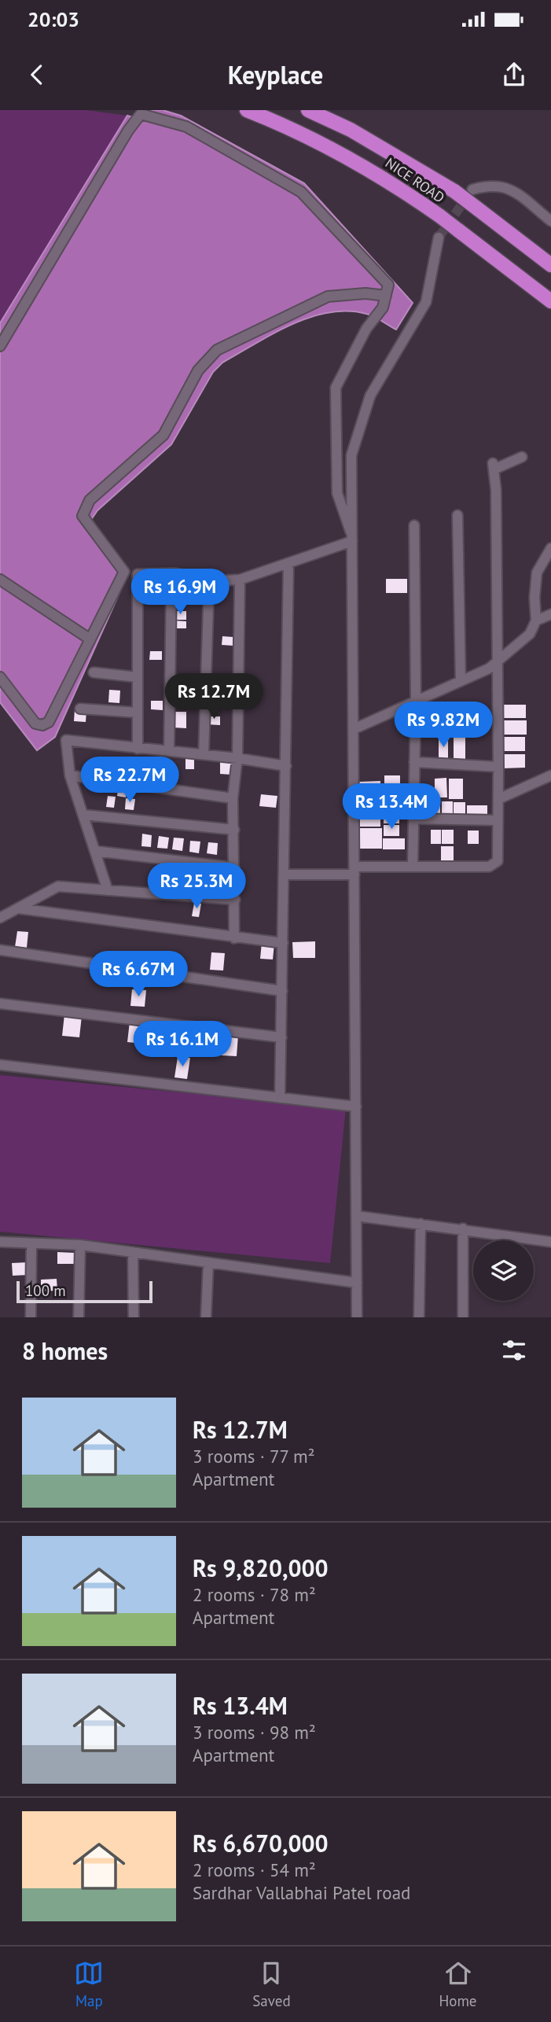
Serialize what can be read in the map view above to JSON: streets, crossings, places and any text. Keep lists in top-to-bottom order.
{
  "streets": {
    "highway": ["NICE ROAD"]
  },
  "scale_bar": "100 m",
  "page": {
    "status": "20:03",
    "header": "Keyplace",
    "price": [
      "Rs 16.9M",
      "Rs 12.7M",
      "Rs 9.82M",
      "Rs 22.7M",
      "Rs 13.4M",
      "Rs 25.3M",
      "Rs 6.67M",
      "Rs 16.1M"
    ],
    "scale": "100 m",
    "heading": "8 homes",
    "list": [
      {
        "name": "Rs 12.7M",
        "note": "3 rooms · 77 m² · Apartment"
      },
      {
        "name": "Rs 9,820,000",
        "note": "2 rooms · 78 m² · Apartment"
      },
      {
        "name": "Rs 13.4M",
        "note": "3 rooms · 98 m² · Apartment"
      },
      {
        "name": "Rs 6,670,000",
        "note": "2 rooms · 54 m² · Sardhar Vallabhai Patel road"
      }
    ],
    "tabs": ["Map", "Saved", "Home"]
  }
}
